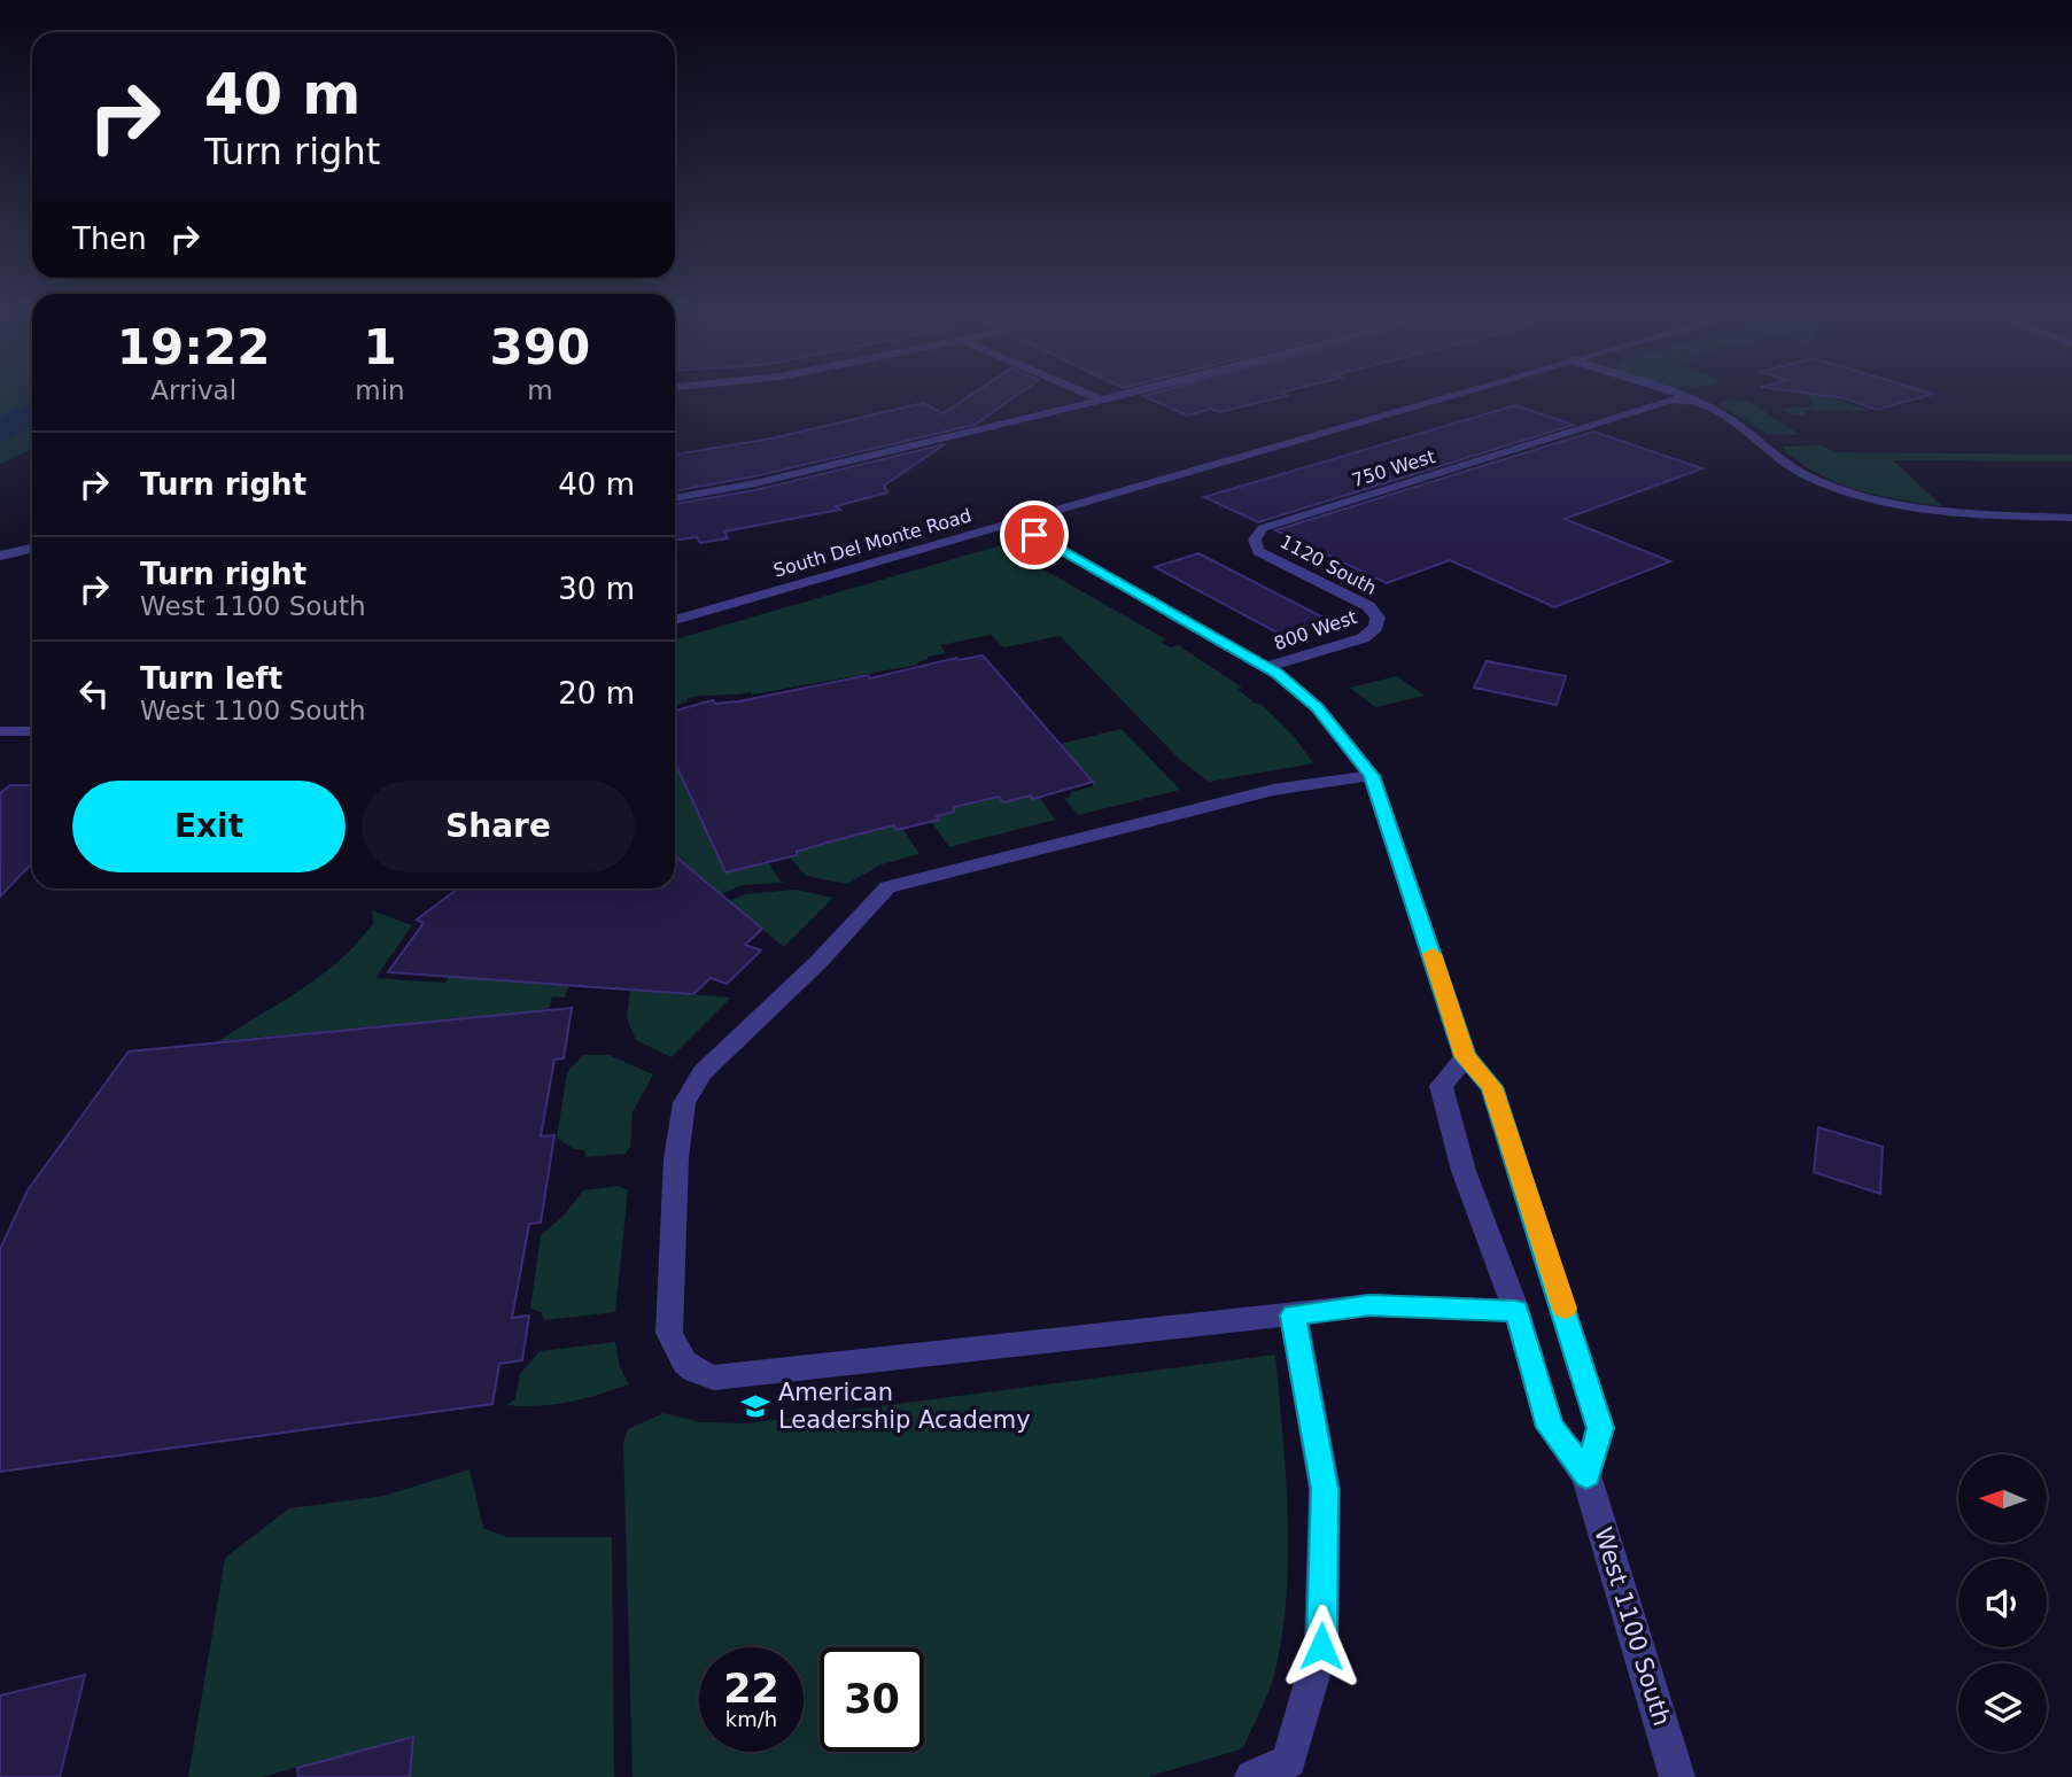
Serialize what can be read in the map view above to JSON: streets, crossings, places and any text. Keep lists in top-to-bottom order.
{
  "streets": {
    "street": [
      "750 West",
      "South Del Monte Road",
      "1120 South",
      "800 West",
      "West 1100 South"
    ]
  },
  "crossings": [
    ["750 West", "1120 South"],
    ["1120 South", "800 West"]
  ],
  "places": {
    "school or university": ["American Leadership Academy"]
  },
  "north": "left",
  "page": {
    "turn": ["40 m", "Turn right"],
    "then": "Then",
    "eta": [
      "19:22",
      "Arrival",
      "1",
      "min",
      "390",
      "m"
    ],
    "list": [
      {
        "name": "Turn right",
        "value": "40 m"
      },
      {
        "name": "Turn right",
        "note": "West 1100 South",
        "value": "30 m"
      },
      {
        "name": "Turn left",
        "note": "West 1100 South",
        "value": "20 m"
      }
    ],
    "buttons": ["Exit", "Share"],
    "speed": "22 km/h",
    "limit": "30"
  }
}
